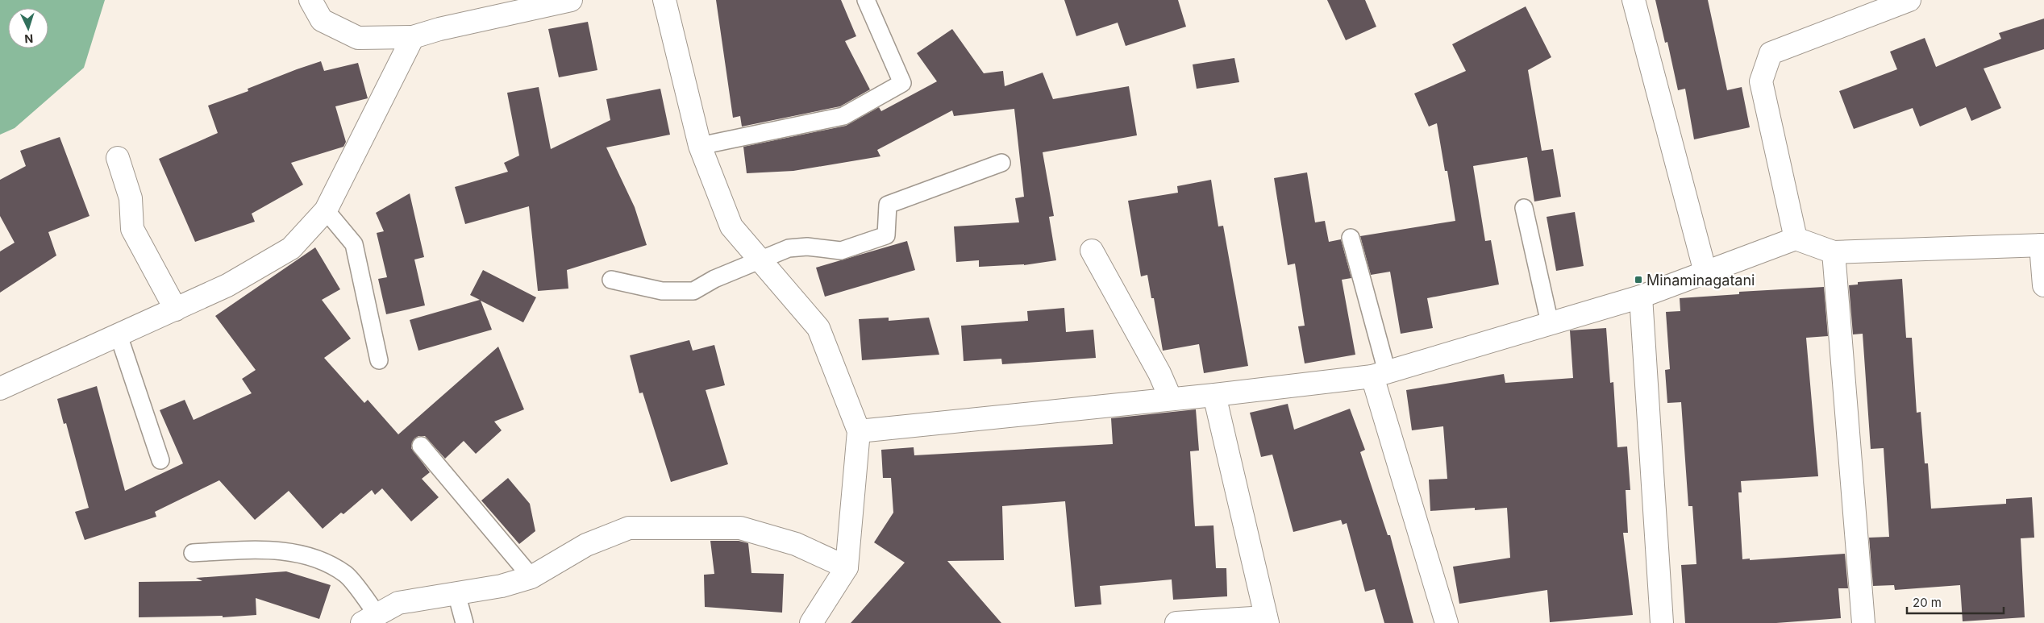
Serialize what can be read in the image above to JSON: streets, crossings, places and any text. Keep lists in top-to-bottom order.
{
  "places": {
    "transit": ["Minaminagatani"]
  },
  "scale_bar": "20 m",
  "north": "bottom"
}
